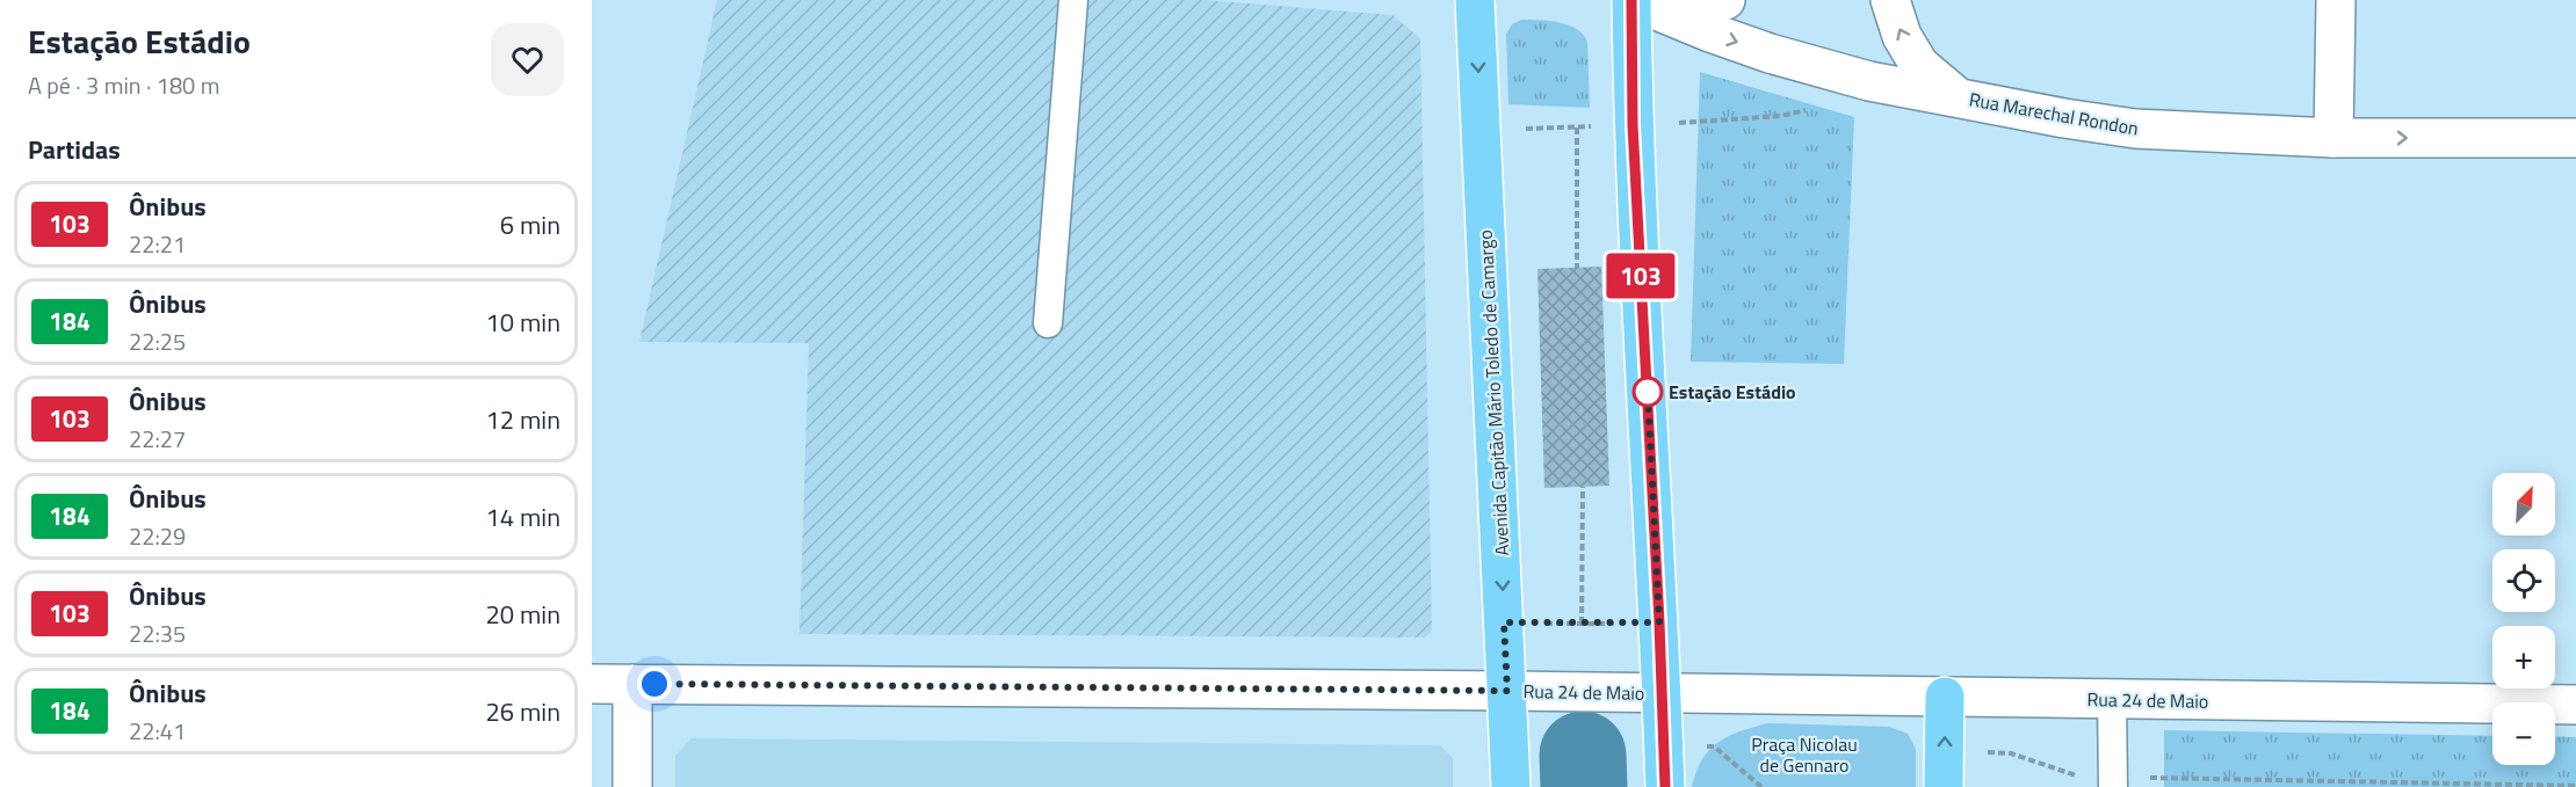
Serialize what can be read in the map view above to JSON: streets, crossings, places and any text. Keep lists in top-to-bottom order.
{
  "streets": {
    "main road": ["Avenida Capitão Mário Toledo de Camargo"],
    "street": ["Rua Marechal Rondon", "Rua 24 de Maio"]
  },
  "crossings": [
    ["Avenida Capitão Mário Toledo de Camargo", "Rua 24 de Maio"]
  ],
  "one_way": ["Rua Marechal Rondon"],
  "parks": ["Praça Nicolau de Gennaro"],
  "places": ["Estação Estádio"],
  "lines": ["bus line 103"],
  "north": "top right",
  "page": {
    "heading": [
      ["Estação Estádio", "A pé · 3 min · 180 m"],
      "Partidas"
    ],
    "on_map": "103",
    "list": [
      {
        "mark": "103",
        "name": "Ônibus",
        "note": "22:21",
        "value": "6 min"
      },
      {
        "mark": "184",
        "name": "Ônibus",
        "note": "22:25",
        "value": "10 min"
      },
      {
        "mark": "103",
        "name": "Ônibus",
        "note": "22:27",
        "value": "12 min"
      },
      {
        "mark": "184",
        "name": "Ônibus",
        "note": "22:29",
        "value": "14 min"
      },
      {
        "mark": "103",
        "name": "Ônibus",
        "note": "22:35",
        "value": "20 min"
      },
      {
        "mark": "184",
        "name": "Ônibus",
        "note": "22:41",
        "value": "26 min"
      }
    ],
    "map_buttons": ["+", "−"]
  }
}
